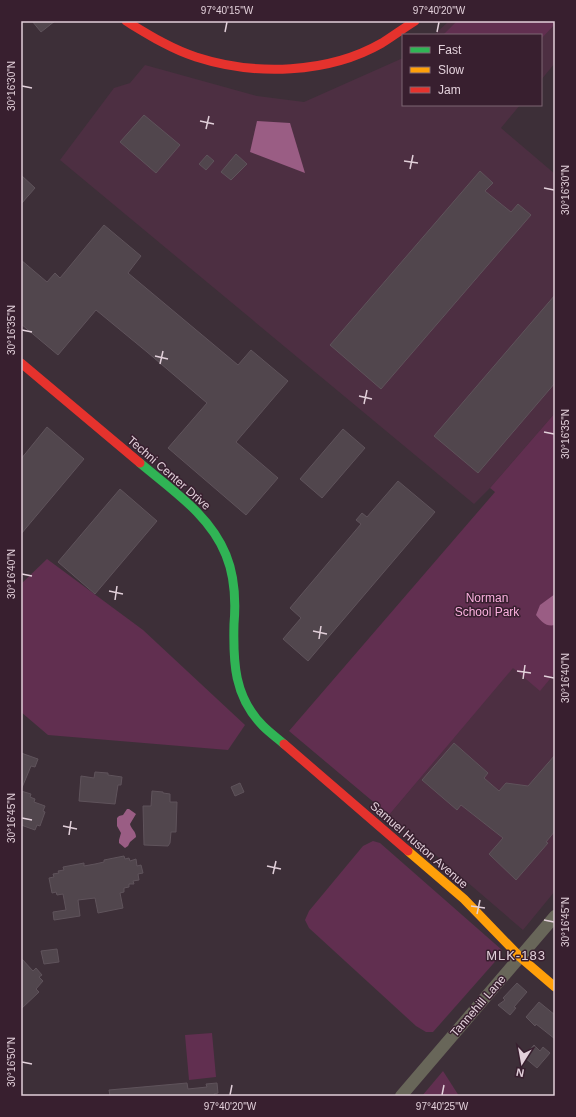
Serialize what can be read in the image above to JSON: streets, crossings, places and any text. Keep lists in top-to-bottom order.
{
  "streets": {
    "street": ["Techni Center Drive", "Samuel Huston Avenue", "Tannehill Lane"]
  },
  "crossings": [
    ["Techni Center Drive", "Samuel Huston Avenue"],
    ["Samuel Huston Avenue", "Tannehill Lane"]
  ],
  "districts": ["MLK-183"],
  "parks": ["Norman School Park"],
  "legend": ["Fast", "Slow", "Jam"],
  "north": "bottom",
  "coordinates": [
    "97°40'15\"W",
    "97°40'20\"W",
    "30°16'30\"N",
    "30°16'35\"N",
    "30°16'40\"N",
    "30°16'45\"N",
    "30°16'50\"N",
    "97°40'25\"W"
  ]
}
